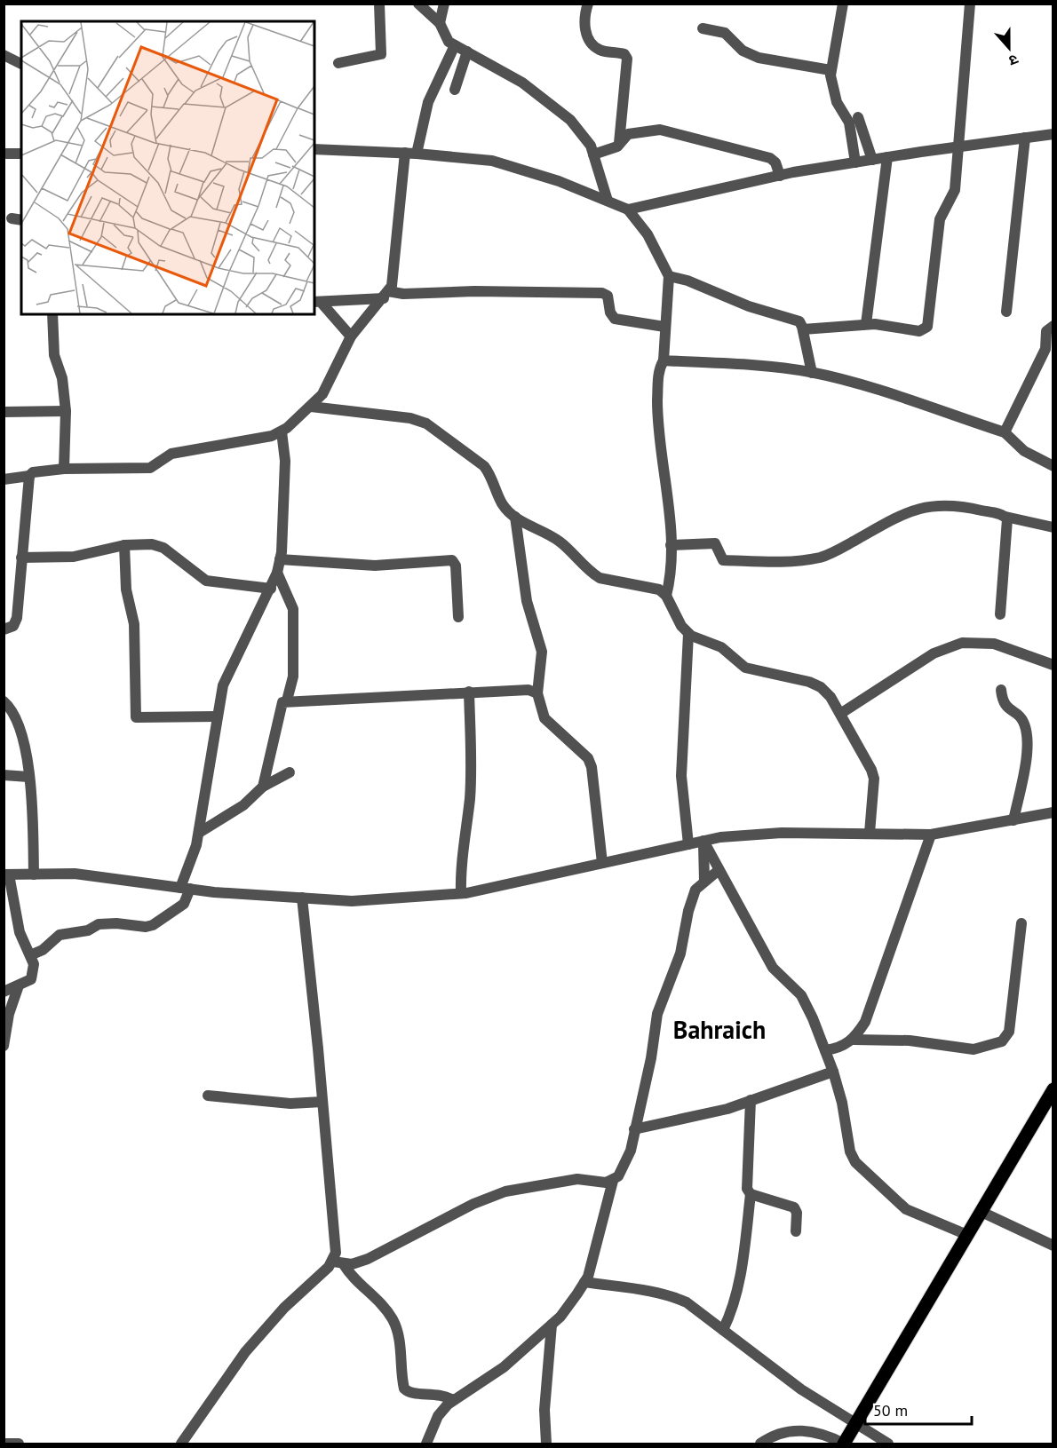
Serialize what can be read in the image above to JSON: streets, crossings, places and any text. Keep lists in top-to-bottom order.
{
  "districts": ["Bahraich"],
  "scale_bar": "50 m",
  "north": "bottom"
}
